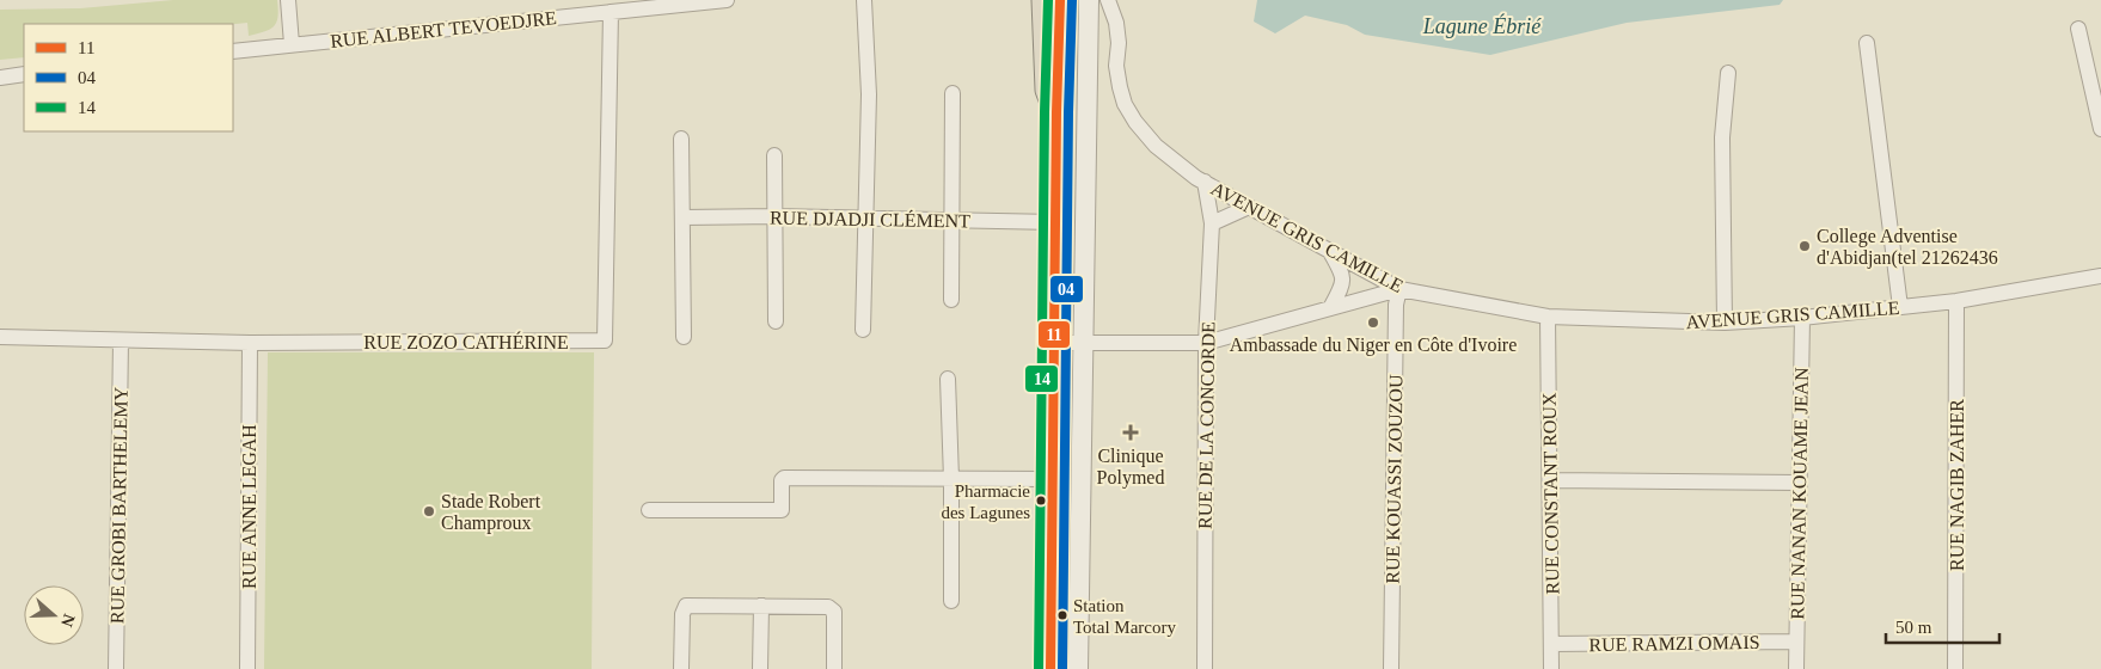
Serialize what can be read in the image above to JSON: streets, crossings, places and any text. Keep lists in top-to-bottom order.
{
  "streets": {
    "street": [
      "RUE ALBERT TEVOEDJRE",
      "RUE DJADJI CLÉMENT",
      "AVENUE GRIS CAMILLE",
      "RUE ZOZO CATHÉRINE",
      "RUE DE LA CONCORDE",
      "RUE KOUASSI ZOUZOU",
      "RUE NAGIB ZAHER",
      "RUE CONSTANT ROUX",
      "RUE NANAN KOUAME JEAN",
      "RUE GROBI BARTHELEMY",
      "RUE ANNE LEGAH",
      "RUE RAMZI OMAIS"
    ]
  },
  "crossings": [
    ["RUE ALBERT TEVOEDJRE", "RUE ZOZO CATHÉRINE"],
    ["AVENUE GRIS CAMILLE", "RUE DE LA CONCORDE"],
    ["AVENUE GRIS CAMILLE", "RUE KOUASSI ZOUZOU"],
    ["AVENUE GRIS CAMILLE", "RUE NAGIB ZAHER"],
    ["AVENUE GRIS CAMILLE", "RUE CONSTANT ROUX"],
    ["AVENUE GRIS CAMILLE", "RUE NANAN KOUAME JEAN"],
    ["RUE ZOZO CATHÉRINE", "RUE GROBI BARTHELEMY"],
    ["RUE ZOZO CATHÉRINE", "RUE ANNE LEGAH"],
    ["RUE CONSTANT ROUX", "RUE RAMZI OMAIS"],
    ["RUE NANAN KOUAME JEAN", "RUE RAMZI OMAIS"]
  ],
  "water": ["Lagune Ébrié"],
  "places": {
    "other": [
      "College Adventise d'Abidjan(tel 21262436",
      "Ambassade du Niger en Côte d'Ivoire",
      "Pharmacie des Lagunes",
      "Stade Robert Champroux",
      "Station Total Marcory"
    ],
    "health": ["Clinique Polymed"]
  },
  "lines": ["transit line 11", "transit line 04", "transit line 14"],
  "legend": ["11", "04", "14"],
  "scale_bar": "50 m",
  "north": "right"
}
